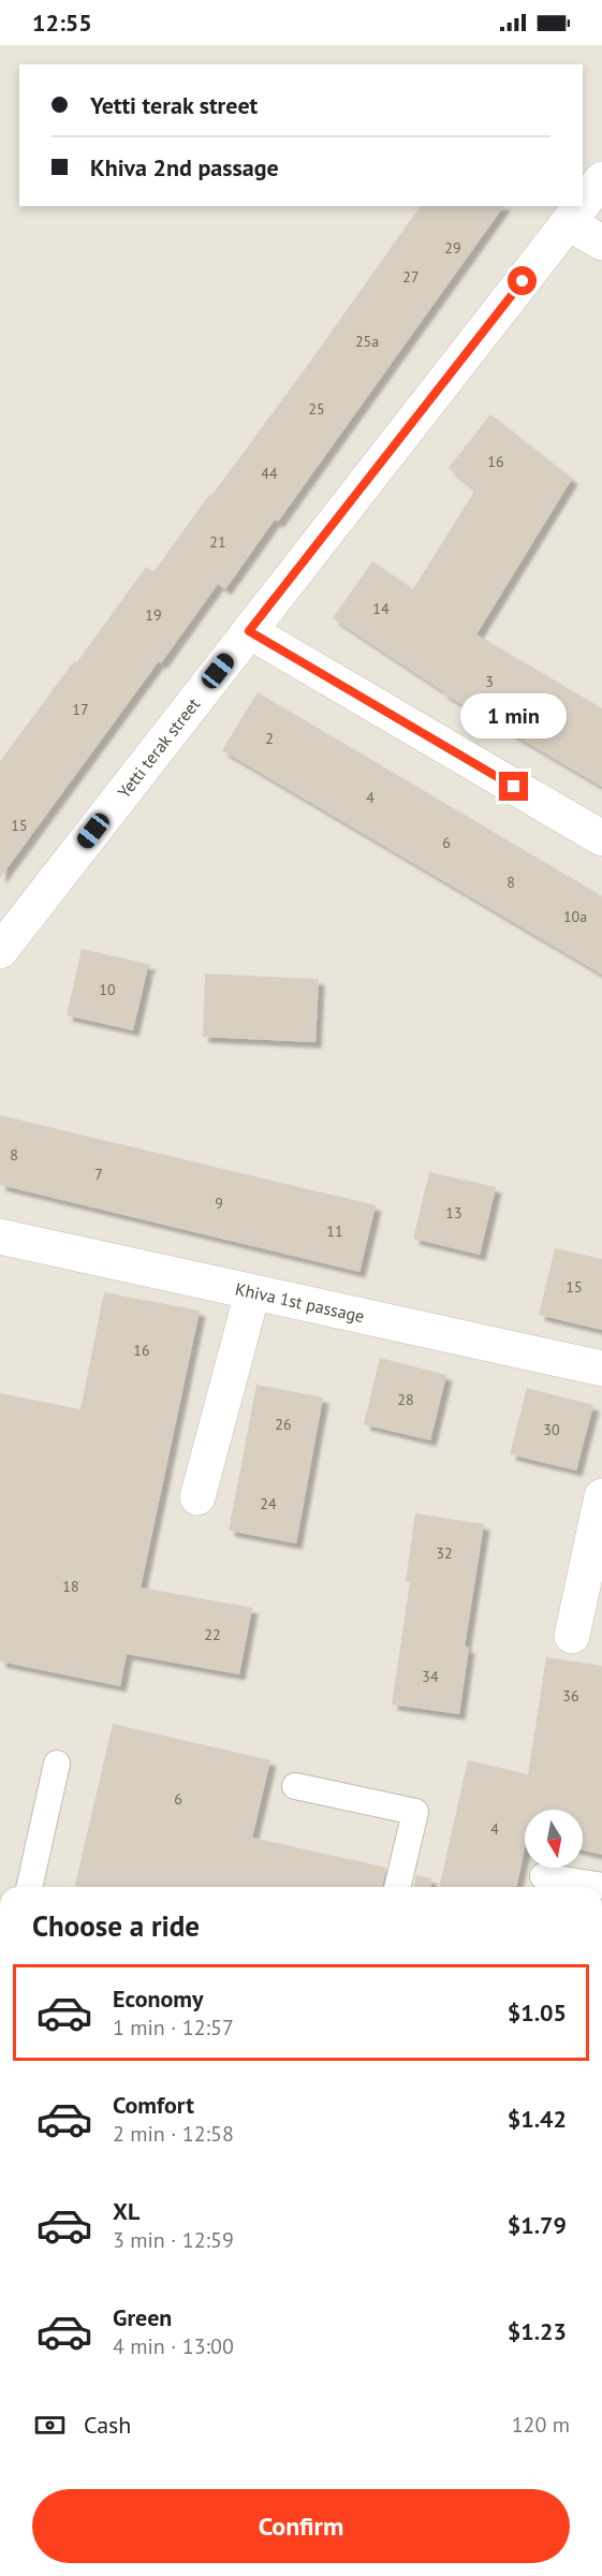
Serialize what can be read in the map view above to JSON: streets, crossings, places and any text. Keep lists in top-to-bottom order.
{
  "streets": {
    "street": ["Yetti terak street", "Khiva 1st passage"]
  },
  "house_numbers": [
    "29",
    "27",
    "25a",
    "25",
    "16",
    "44",
    "21",
    "14",
    "19",
    "3",
    "17",
    "2",
    "4",
    "15",
    "6",
    "8",
    "10a",
    "10",
    "8",
    "7",
    "9",
    "13",
    "11",
    "15",
    "16",
    "28",
    "26",
    "30",
    "24",
    "32",
    "18",
    "22",
    "34",
    "36",
    "6",
    "4"
  ],
  "north": "bottom",
  "page": {
    "status": "12:55",
    "banner": ["Yetti terak street", "Khiva 2nd passage"],
    "bubble": "1 min",
    "heading": "Choose a ride",
    "list": [
      {
        "name": "Economy",
        "note": "1 min · 12:57",
        "value": "$1.05"
      },
      {
        "name": "Comfort",
        "note": "2 min · 12:58",
        "value": "$1.42"
      },
      {
        "name": "XL",
        "note": "3 min · 12:59",
        "value": "$1.79"
      },
      {
        "name": "Green",
        "note": "4 min · 13:00",
        "value": "$1.23"
      }
    ],
    "pay": ["Cash", "120 m"],
    "buttons": "Confirm"
  }
}
